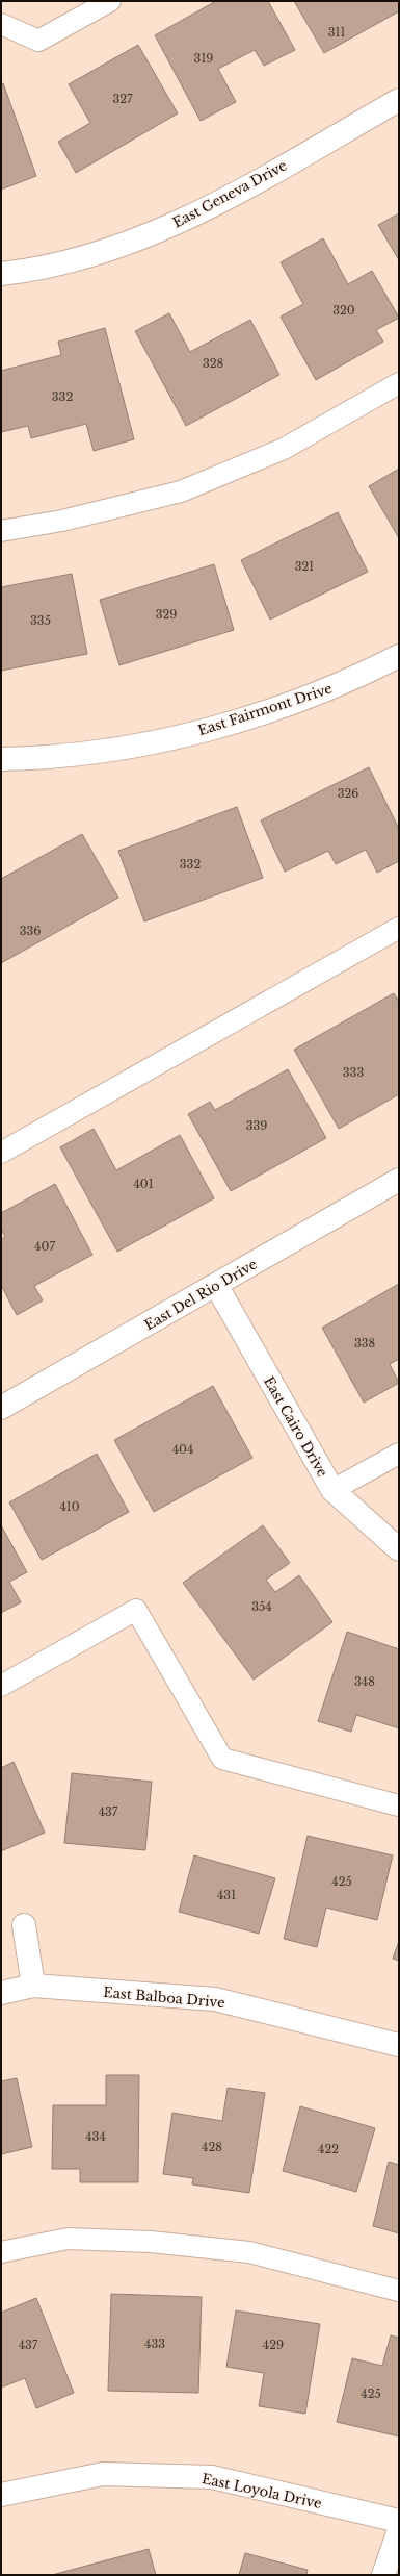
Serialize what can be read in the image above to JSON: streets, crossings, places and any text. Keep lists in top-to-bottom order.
{
  "streets": {
    "street": [
      "East Geneva Drive",
      "East Fairmont Drive",
      "East Del Rio Drive",
      "East Cairo Drive",
      "East Balboa Drive",
      "East Loyola Drive"
    ]
  },
  "crossings": [
    ["East Del Rio Drive", "East Cairo Drive"]
  ],
  "house_numbers": [
    "311",
    "319",
    "327",
    "320",
    "328",
    "332",
    "321",
    "329",
    "335",
    "326",
    "332",
    "336",
    "333",
    "339",
    "401",
    "407",
    "338",
    "404",
    "410",
    "354",
    "348",
    "437",
    "425",
    "431",
    "434",
    "428",
    "422",
    "433",
    "437",
    "429",
    "425"
  ]
}
